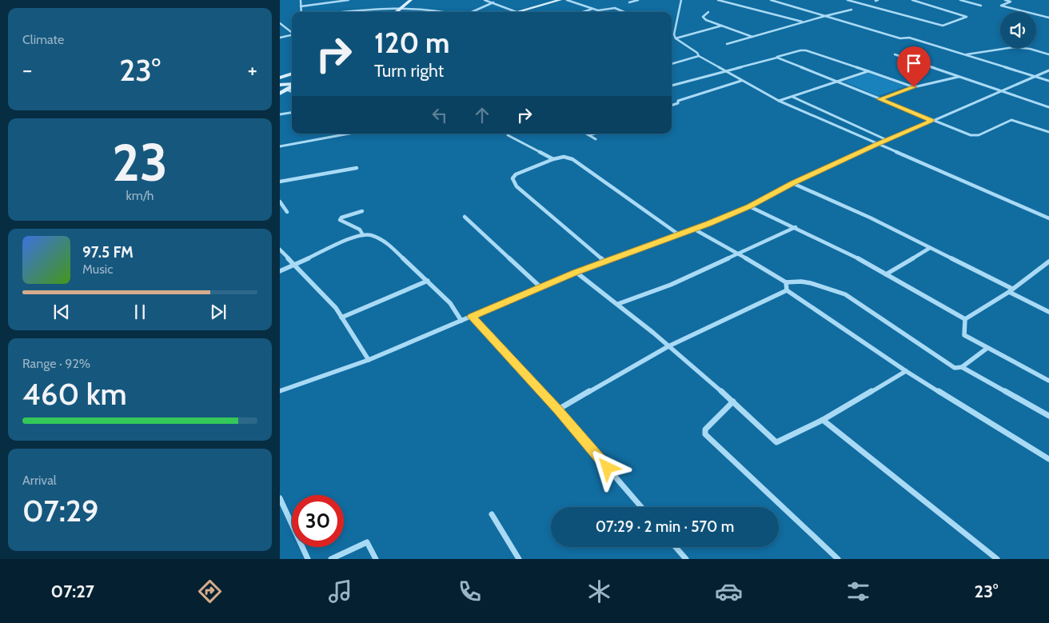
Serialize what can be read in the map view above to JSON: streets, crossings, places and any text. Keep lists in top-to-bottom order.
{
  "page": {
    "tile": [
      "Climate",
      ["23", "km/h"],
      ["Range · 92%", "460 km"],
      ["Arrival", "07:29"]
    ],
    "turn": ["120 m", "Turn right"],
    "heat": ["−", "23°", "+"],
    "song": ["97.5 FM", "Music"],
    "limit": "30",
    "trip": "07:29 · 2 min · 570 m",
    "tabs": ["07:27", "23°"]
  }
}
